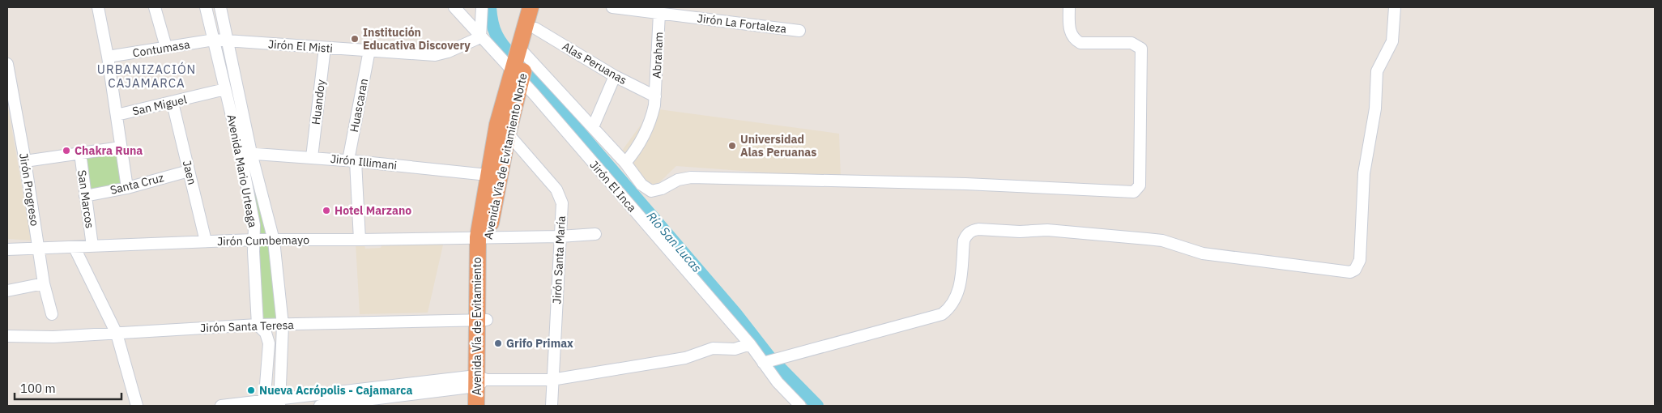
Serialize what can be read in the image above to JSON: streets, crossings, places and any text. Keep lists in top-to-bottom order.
{
  "streets": {
    "highway": ["Avenida Vía de Evitamiento Norte", "Avenida Vía de Evitamiento"],
    "street": [
      "Jirón La Fortaleza",
      "Jirón El Misti",
      "Contumasa",
      "Abraham",
      "Alas Peruanas",
      "Huandoy",
      "San Miguel",
      "Huascaran",
      "Jirón Illimani",
      "Avenida Mario Urteaga",
      "Jaen",
      "Santa Cruz",
      "Jirón El Inca",
      "Jirón Progreso",
      "San Marcos",
      "Jirón Cumbemayo",
      "Jirón Santa María",
      "Jirón Santa Teresa"
    ]
  },
  "crossings": [
    ["Jirón La Fortaleza", "Abraham"],
    ["Jirón El Misti", "Contumasa"],
    ["Jirón El Misti", "Huandoy"],
    ["Jirón El Misti", "Huascaran"],
    ["Jirón El Misti", "Avenida Mario Urteaga"],
    ["Jirón El Misti", "Jirón El Inca"],
    ["Contumasa", "Avenida Mario Urteaga"],
    ["Abraham", "Alas Peruanas"],
    ["Alas Peruanas", "Avenida Vía de Evitamiento Norte"],
    ["Huandoy", "Jirón Illimani"],
    ["San Miguel", "Avenida Mario Urteaga"],
    ["San Miguel", "Jaen"],
    ["Huascaran", "Jirón Illimani"],
    ["Huascaran", "Jirón Cumbemayo"],
    ["Avenida Vía de Evitamiento Norte", "Jirón Illimani"],
    ["Avenida Vía de Evitamiento Norte", "Jirón El Inca"],
    ["Avenida Vía de Evitamiento Norte", "Jirón Cumbemayo"],
    ["Avenida Vía de Evitamiento Norte", "Jirón Santa María"],
    ["Avenida Vía de Evitamiento Norte", "Avenida Vía de Evitamiento"],
    ["Jirón Illimani", "Avenida Mario Urteaga"],
    ["Jirón Illimani", "Avenida Vía de Evitamiento"],
    ["Avenida Mario Urteaga", "Jirón Cumbemayo"],
    ["Avenida Mario Urteaga", "Jirón Santa Teresa"],
    ["Jaen", "Santa Cruz"],
    ["Jaen", "Jirón Cumbemayo"],
    ["Santa Cruz", "San Marcos"],
    ["Jirón Progreso", "Jirón Cumbemayo"],
    ["San Marcos", "Jirón Cumbemayo"],
    ["Jirón Cumbemayo", "Jirón Santa María"],
    ["Jirón Cumbemayo", "Avenida Vía de Evitamiento"],
    ["Jirón Santa Teresa", "Avenida Vía de Evitamiento"]
  ],
  "districts": ["URBANIZACIÓN CAJAMARCA"],
  "water": ["Río San Lucas"],
  "places": [
    "Institución Educativa Discovery",
    "Universidad Alas Peruanas",
    "Chakra Runa",
    "Hotel Marzano",
    "Grifo Primax",
    "Nueva Acrópolis - Cajamarca"
  ],
  "scale_bar": "100 m"
}
